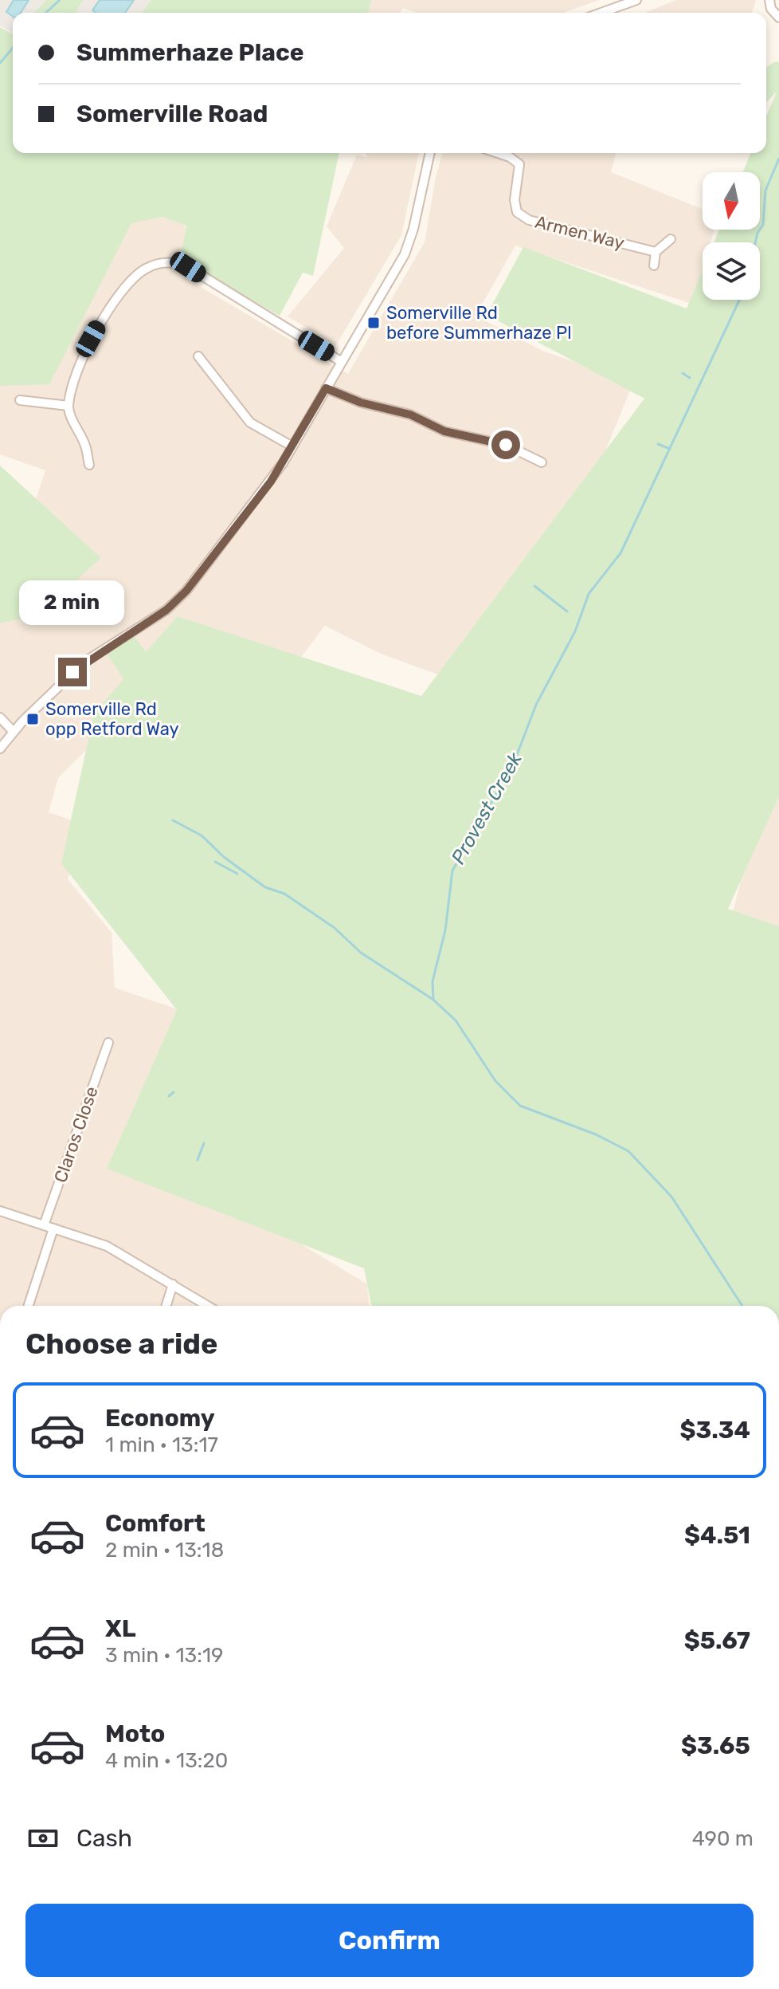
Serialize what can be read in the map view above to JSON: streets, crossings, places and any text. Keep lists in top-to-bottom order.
{
  "streets": {
    "street": ["Armen Way", "Claros Close"]
  },
  "water": ["Provest Creek"],
  "places": {
    "transit": ["Somerville Rd before Summerhaze Pl", "Somerville Rd opp Retford Way"]
  },
  "north": "bottom",
  "page": {
    "banner": ["Summerhaze Place", "Somerville Road"],
    "bubble": "2 min",
    "heading": "Choose a ride",
    "list": [
      {
        "name": "Economy",
        "note": "1 min · 13:17",
        "value": "$3.34"
      },
      {
        "name": "Comfort",
        "note": "2 min · 13:18",
        "value": "$4.51"
      },
      {
        "name": "XL",
        "note": "3 min · 13:19",
        "value": "$5.67"
      },
      {
        "name": "Moto",
        "note": "4 min · 13:20",
        "value": "$3.65"
      }
    ],
    "pay": ["Cash", "490 m"],
    "buttons": "Confirm"
  }
}
